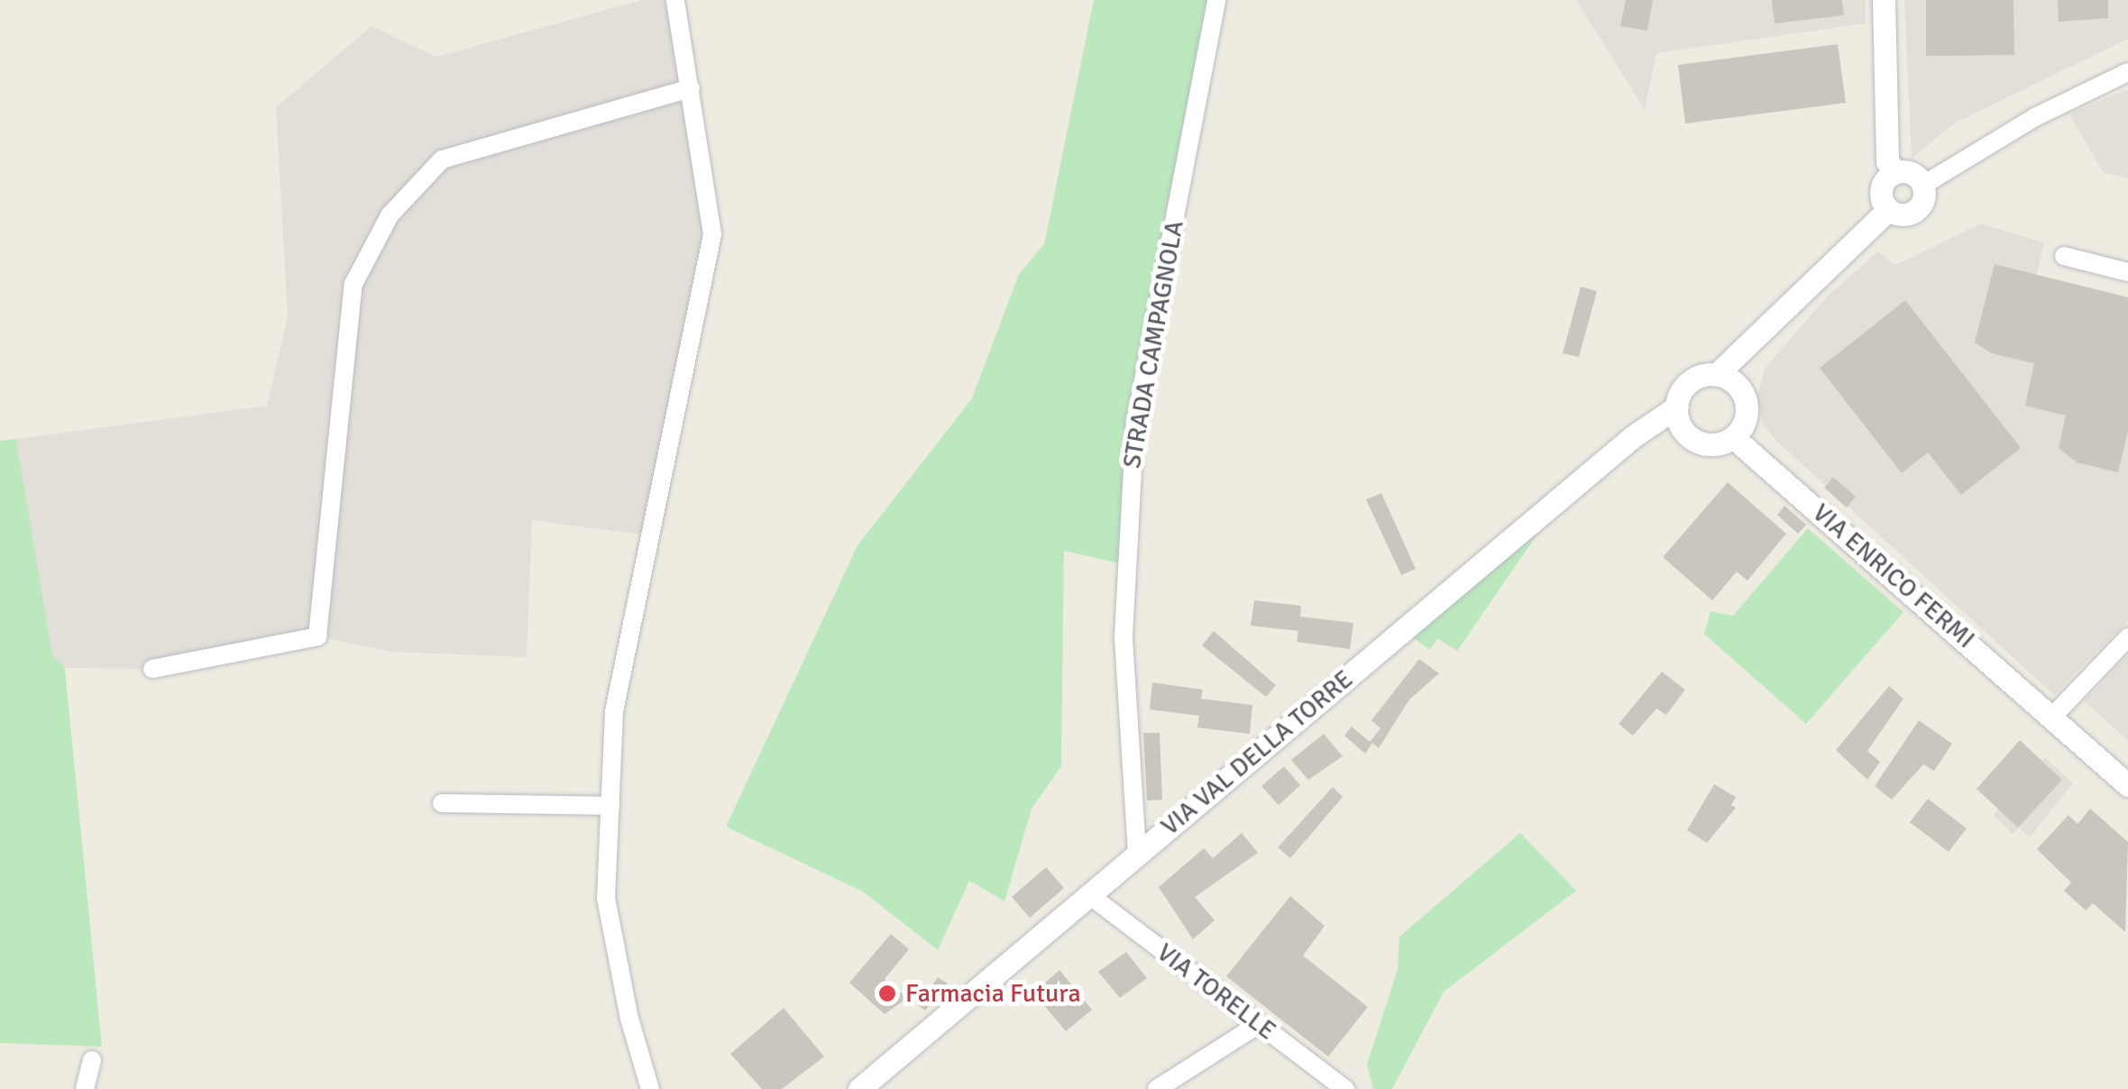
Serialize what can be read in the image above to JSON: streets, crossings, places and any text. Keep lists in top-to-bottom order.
{
  "streets": {
    "street": [
      "STRADA CAMPAGNOLA",
      "VIA ENRICO FERMI",
      "VIA VAL DELLA TORRE",
      "VIA TORELLE"
    ]
  },
  "crossings": [
    ["STRADA CAMPAGNOLA", "VIA VAL DELLA TORRE"],
    ["VIA ENRICO FERMI", "VIA VAL DELLA TORRE"],
    ["VIA VAL DELLA TORRE", "VIA TORELLE"]
  ],
  "places": ["Farmacia Futura"]
}
